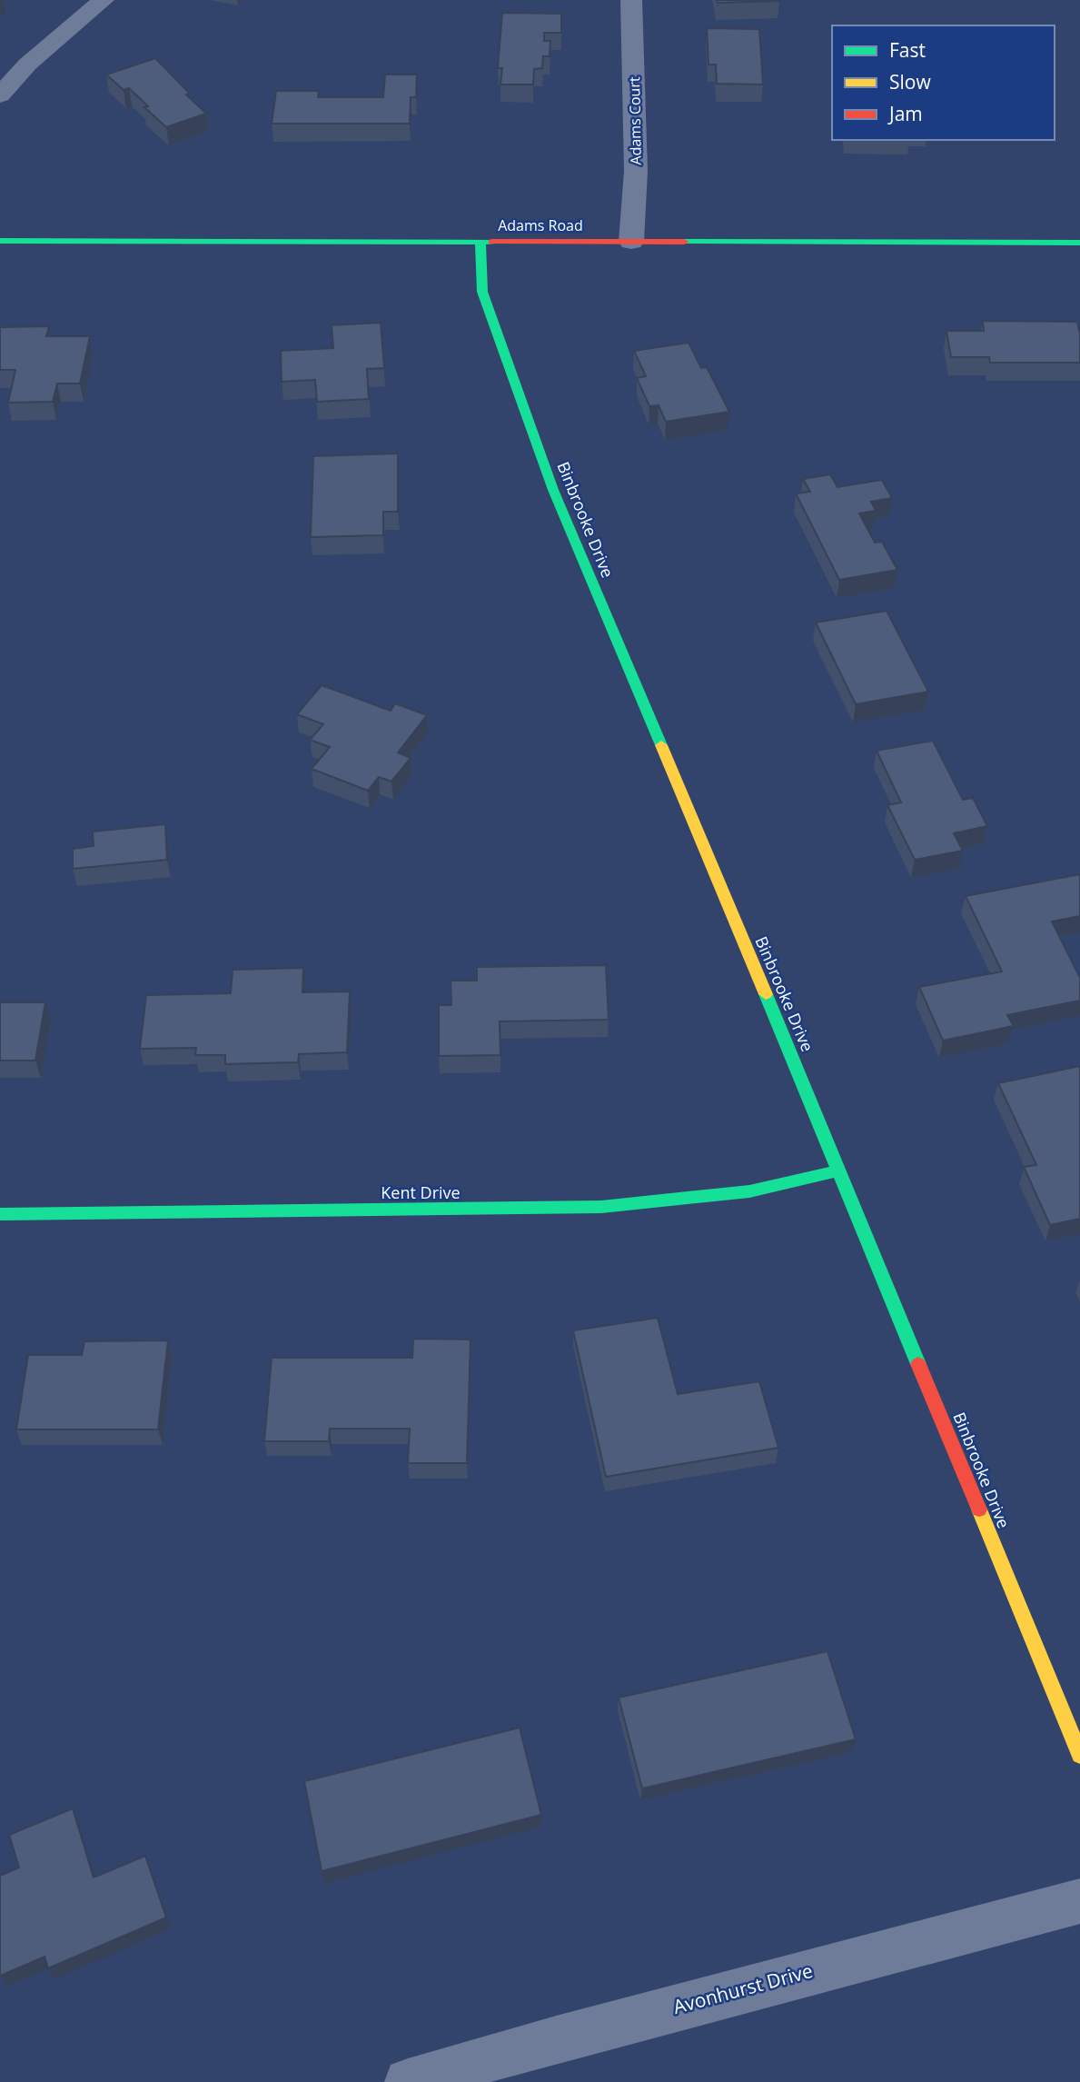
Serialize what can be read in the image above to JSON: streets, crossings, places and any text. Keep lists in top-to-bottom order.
{
  "streets": {
    "street": [
      "Adams Court",
      "Adams Road",
      "Binbrooke Drive",
      "Kent Drive",
      "Avonhurst Drive"
    ]
  },
  "crossings": [
    ["Adams Court", "Adams Road"],
    ["Adams Road", "Binbrooke Drive"],
    ["Binbrooke Drive", "Kent Drive"]
  ],
  "legend": ["Fast", "Slow", "Jam"]
}
